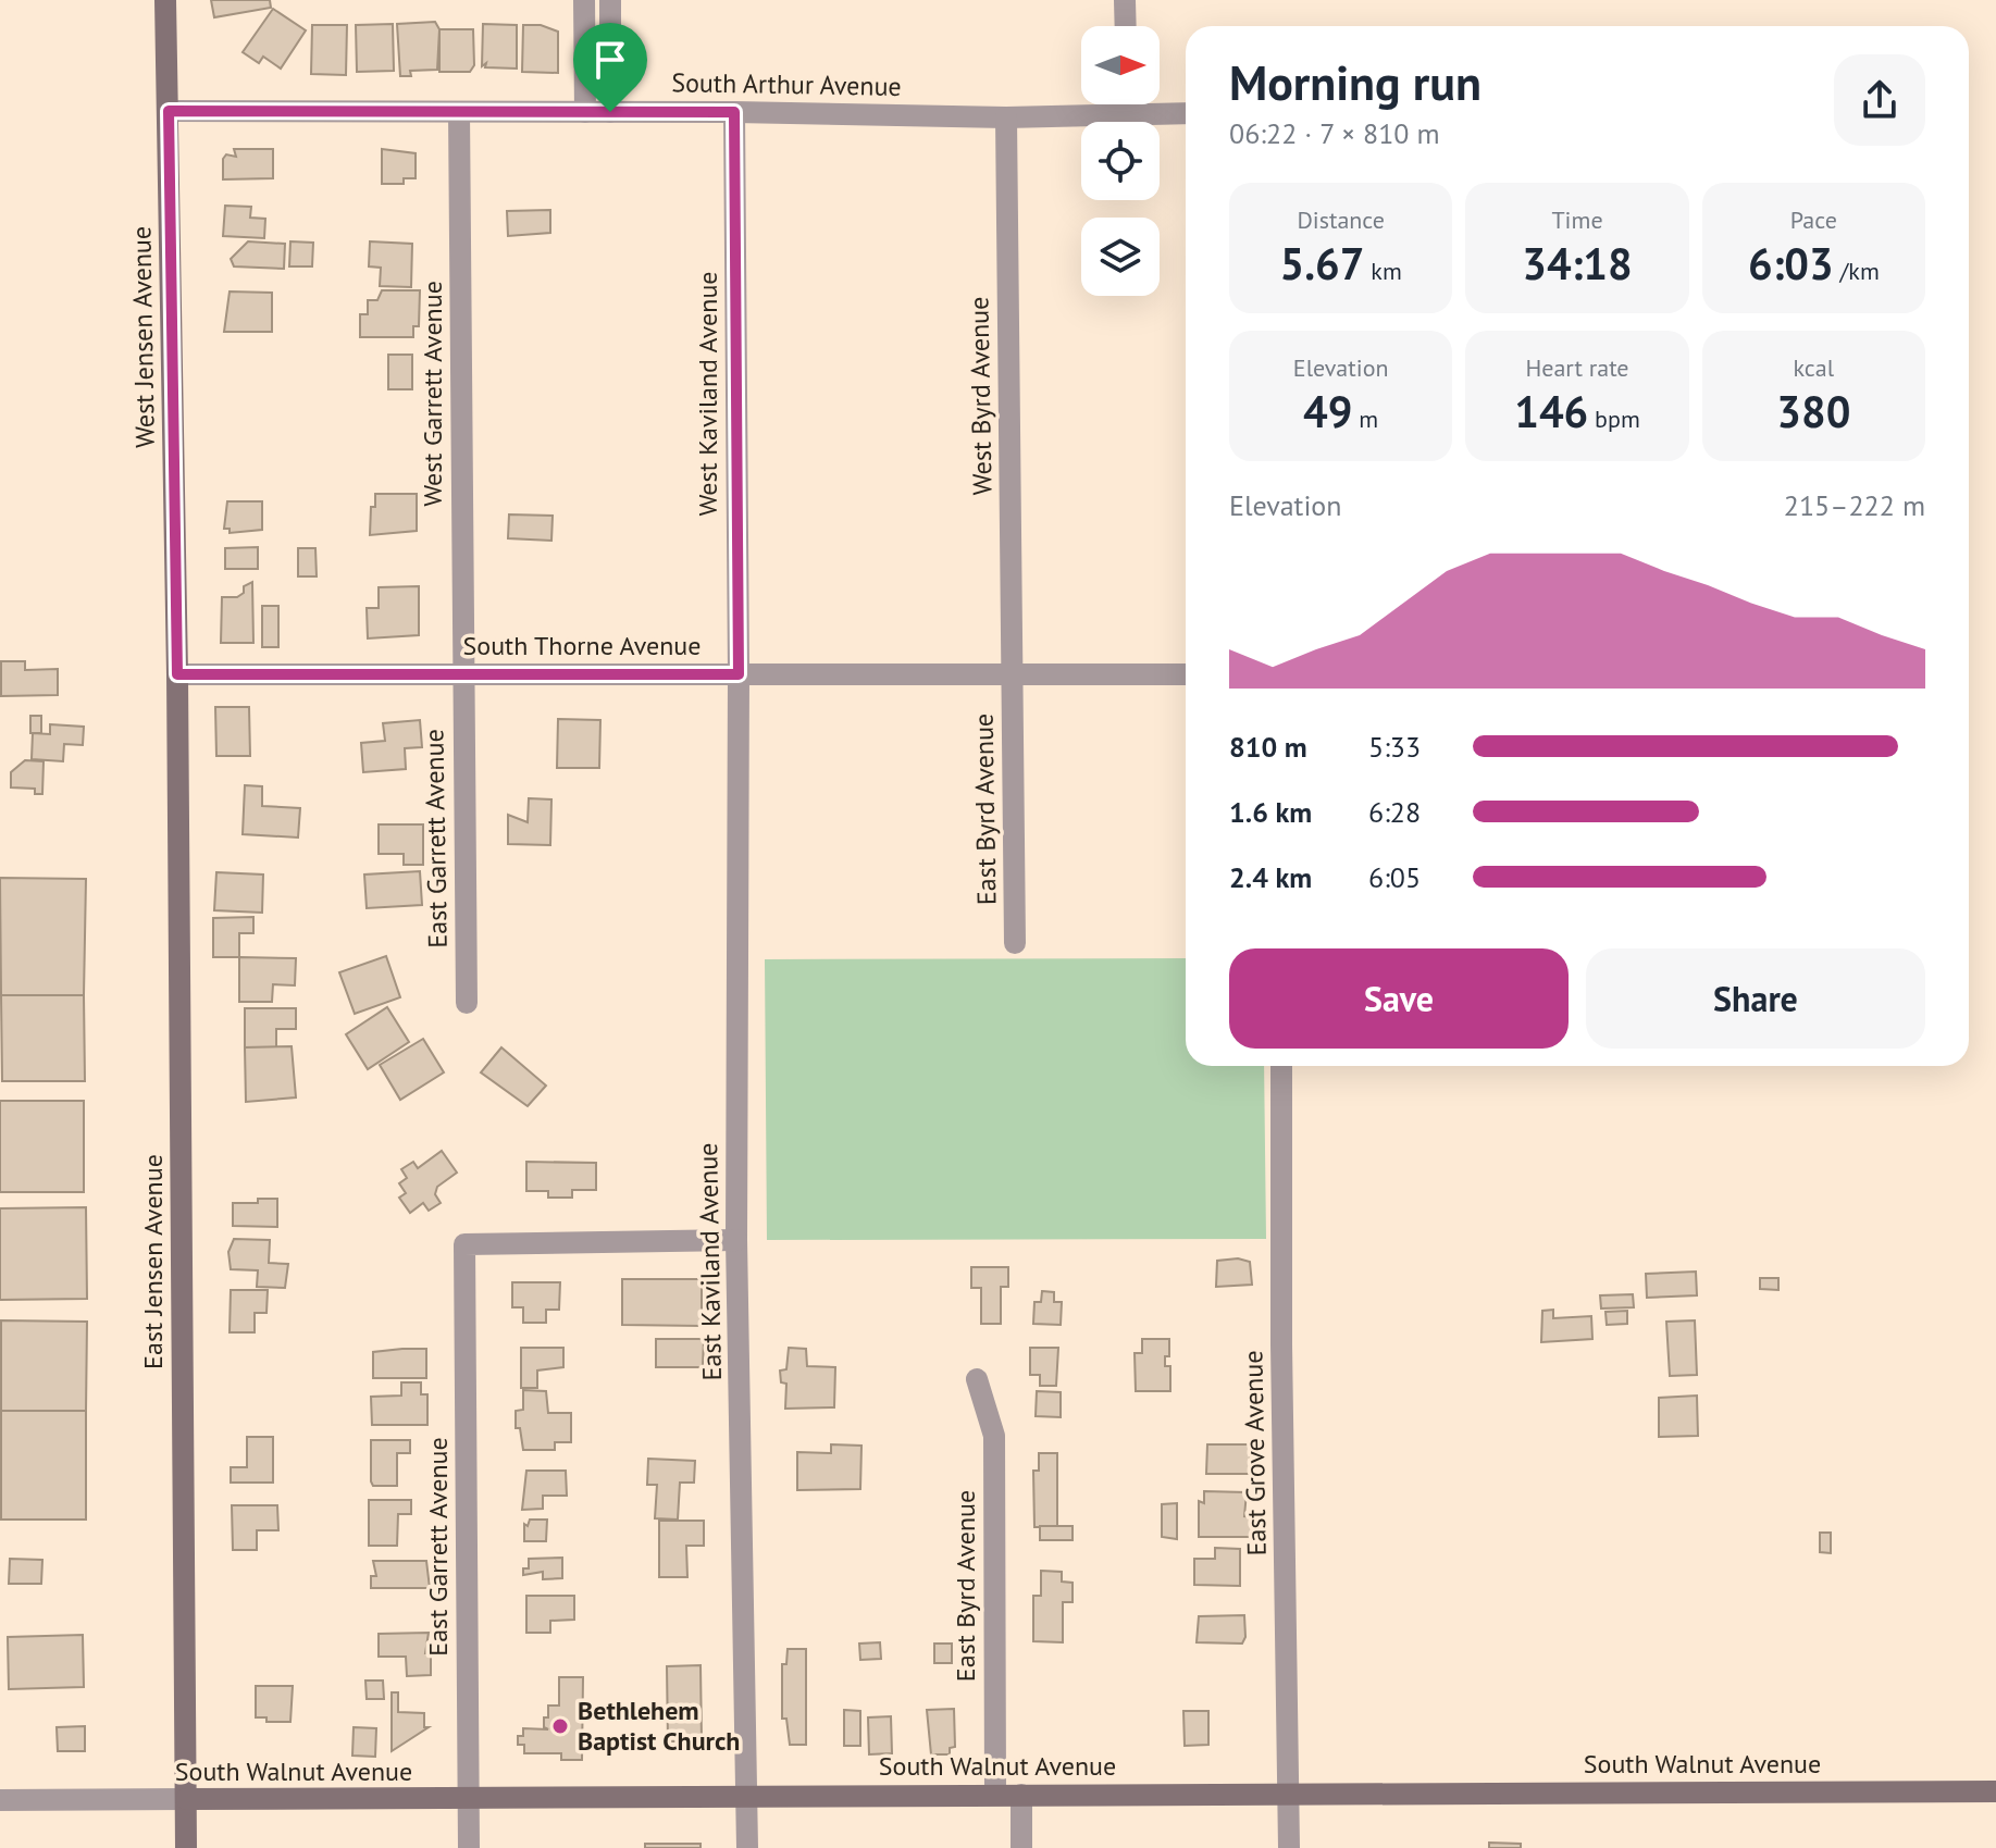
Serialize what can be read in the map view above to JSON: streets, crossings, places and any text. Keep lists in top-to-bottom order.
{
  "streets": {
    "street": [
      "South Arthur Avenue",
      "West Jensen Avenue",
      "West Garrett Avenue",
      "West Kaviland Avenue",
      "West Byrd Avenue",
      "South Thorne Avenue",
      "East Byrd Avenue",
      "East Garrett Avenue",
      "East Jensen Avenue",
      "East Kaviland Avenue",
      "East Grove Avenue",
      "South Walnut Avenue"
    ]
  },
  "crossings": [
    ["South Arthur Avenue", "West Jensen Avenue"],
    ["South Arthur Avenue", "West Garrett Avenue"],
    ["South Arthur Avenue", "West Kaviland Avenue"],
    ["South Arthur Avenue", "West Byrd Avenue"],
    ["West Jensen Avenue", "South Thorne Avenue"],
    ["West Jensen Avenue", "East Jensen Avenue"],
    ["West Garrett Avenue", "South Thorne Avenue"],
    ["West Garrett Avenue", "East Garrett Avenue"],
    ["West Kaviland Avenue", "South Thorne Avenue"],
    ["West Kaviland Avenue", "East Kaviland Avenue"],
    ["West Byrd Avenue", "South Thorne Avenue"],
    ["West Byrd Avenue", "East Byrd Avenue"],
    ["South Thorne Avenue", "East Byrd Avenue"],
    ["South Thorne Avenue", "East Garrett Avenue"],
    ["South Thorne Avenue", "East Jensen Avenue"],
    ["South Thorne Avenue", "East Kaviland Avenue"],
    ["East Byrd Avenue", "South Walnut Avenue"],
    ["East Garrett Avenue", "East Kaviland Avenue"],
    ["East Garrett Avenue", "South Walnut Avenue"],
    ["East Jensen Avenue", "South Walnut Avenue"],
    ["East Kaviland Avenue", "South Walnut Avenue"],
    ["East Grove Avenue", "South Walnut Avenue"]
  ],
  "places": ["Bethlehem Baptist Church"],
  "north": "right",
  "page": {
    "heading": ["Morning run", "06:22 · 7 × 810 m"],
    "stats": [
      ["Distance", "5.67 km"],
      ["Time", "34:18"],
      ["Pace", "6:03 /km"],
      ["Elevation", "49 m"],
      ["Heart rate", "146 bpm"],
      ["kcal", "380"]
    ],
    "chart": ["Elevation", "215–222 m"],
    "list": [
      {
        "name": "810 m",
        "note": "5:33"
      },
      {
        "name": "1.6 km",
        "note": "6:28"
      },
      {
        "name": "2.4 km",
        "note": "6:05"
      }
    ],
    "buttons": ["Save", "Share"]
  }
}
